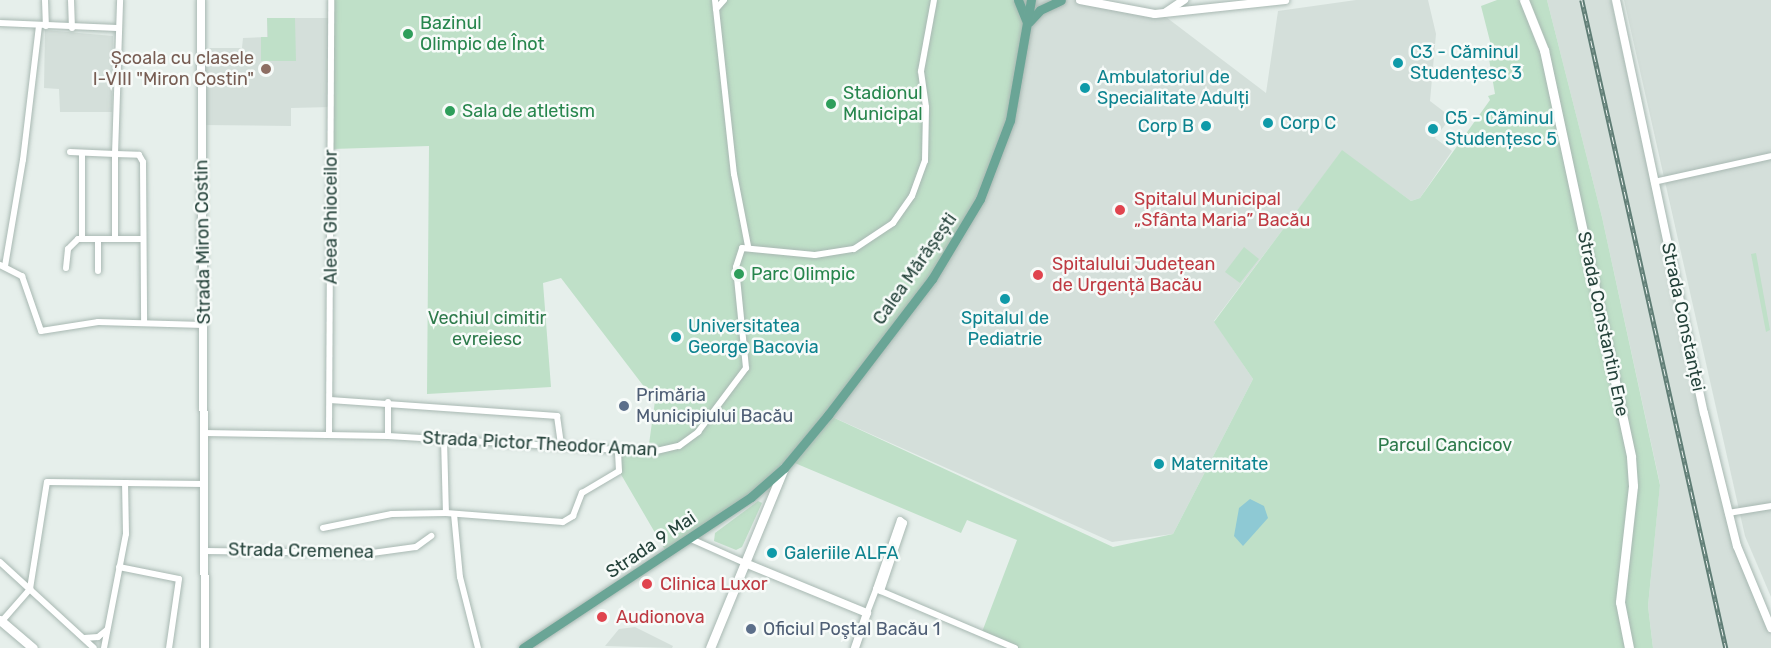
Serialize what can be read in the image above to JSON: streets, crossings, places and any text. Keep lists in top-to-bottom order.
{
  "streets": {
    "main road": ["Calea Mărășești", "Strada Constantin Ene", "Strada 9 Mai"],
    "street": [
      "Aleea Ghioceilor",
      "Strada Miron Costin",
      "Strada Constanței",
      "Strada Pictor Theodor Aman",
      "Strada Cremenea"
    ]
  },
  "crossings": [
    ["Aleea Ghioceilor", "Strada Pictor Theodor Aman"],
    ["Strada Miron Costin", "Strada Pictor Theodor Aman"],
    ["Strada Miron Costin", "Strada Cremenea"],
    ["Calea Mărășești", "Strada 9 Mai"]
  ],
  "parks": ["Vechiul cimitir evreiesc", "Parcul Cancicov"],
  "places": [
    "Bazinul Olimpic de Înot",
    "C3 - Căminul Studențesc 3",
    "Școala cu clasele I-VIII \"Miron Costin\"",
    "Ambulatoriul de Specialitate Adulți",
    "Stadionul Municipal",
    "Sala de atletism",
    "Corp C",
    "Corp B",
    "C5 - Căminul Studențesc 5",
    "Spitalul Municipal „Sfânta Maria” Bacău",
    "Parc Olimpic",
    "Spitalului Județean de Urgență Bacău",
    "Spitalul de Pediatrie",
    "Universitatea George Bacovia",
    "Primăria Municipiului Bacău",
    "Maternitate",
    "Galeriile ALFA",
    "Clinica Luxor",
    "Audionova",
    "Oficiul Poştal Bacău 1"
  ]
}
